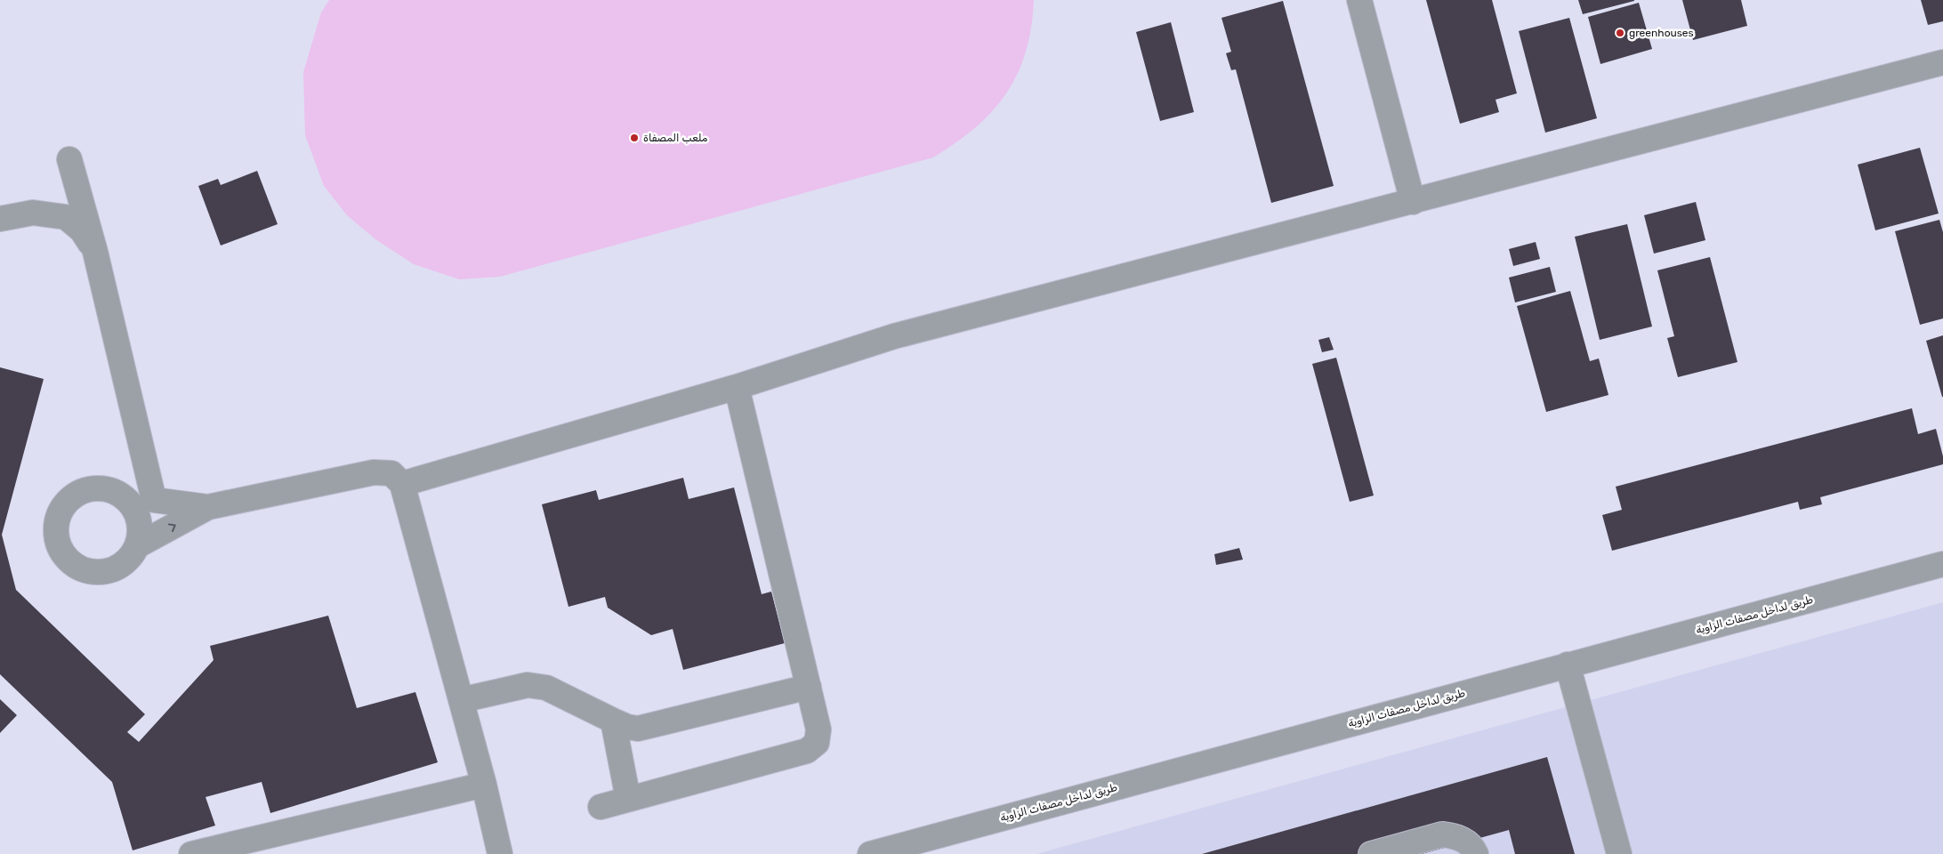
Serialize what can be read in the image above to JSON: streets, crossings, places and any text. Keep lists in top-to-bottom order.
{
  "streets": {
    "street": ["طريق لداخل مصفات الزاوية"]
  },
  "places": ["greenhouses", "ملعب المصفاة"]
}
